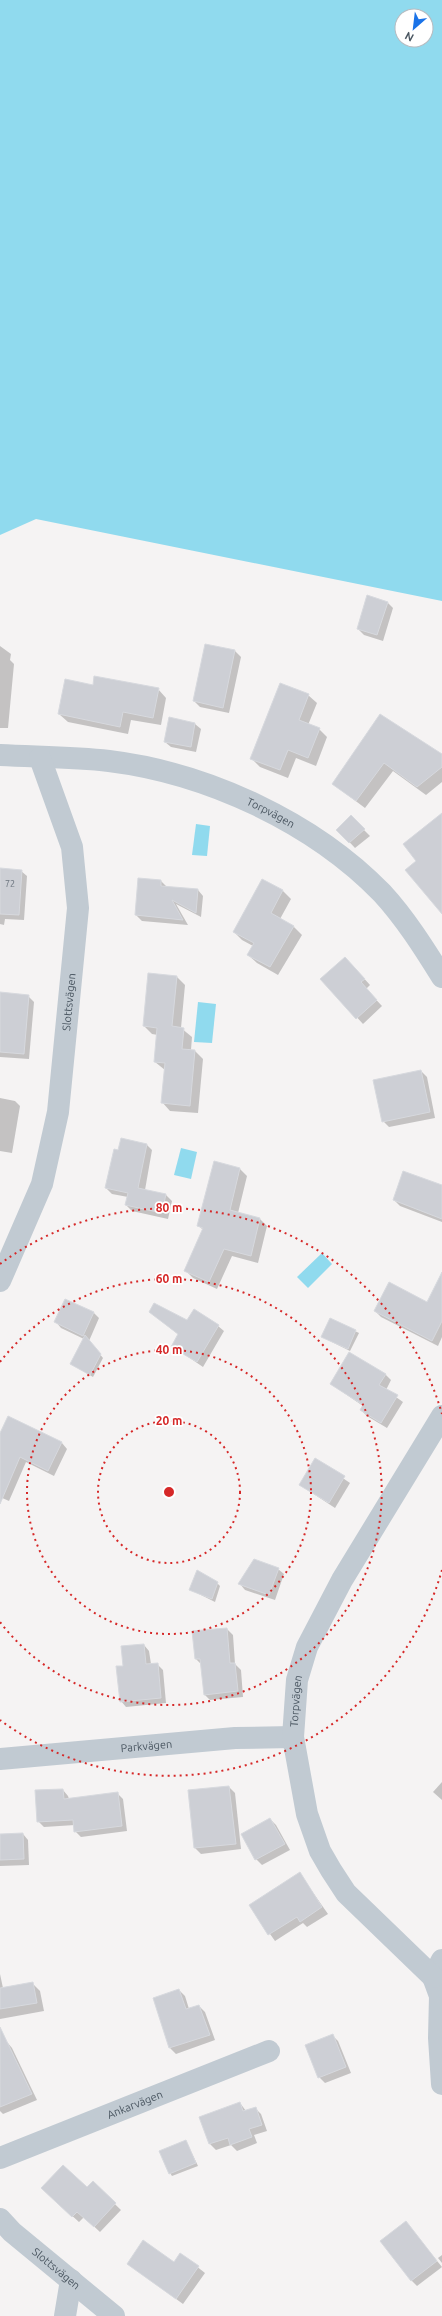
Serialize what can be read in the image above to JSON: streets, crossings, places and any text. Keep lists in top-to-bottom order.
{
  "streets": {
    "street": [
      "Torpvägen",
      "Slottsvägen",
      "Parkvägen",
      "Ankarvägen"
    ]
  },
  "crossings": [
    ["Torpvägen", "Slottsvägen"],
    ["Torpvägen", "Parkvägen"]
  ],
  "house_numbers": ["72"],
  "north": "bottom left",
  "rings": [
    "80 m",
    "60 m",
    "40 m",
    "20 m"
  ]
}
